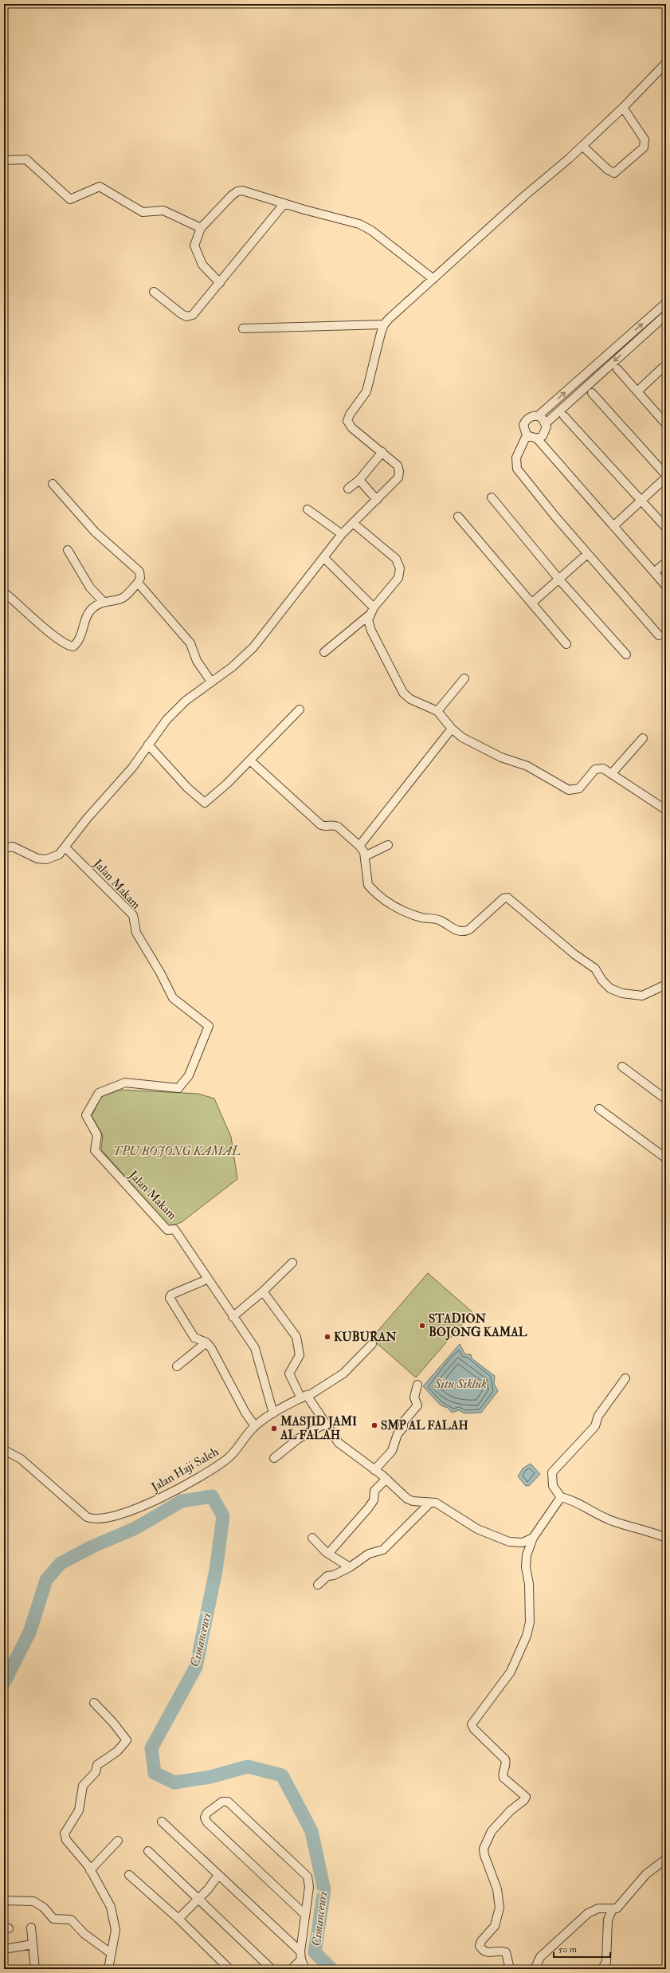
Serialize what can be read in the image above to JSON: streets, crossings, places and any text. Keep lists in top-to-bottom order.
{
  "streets": {
    "street": ["Jalan Makam", "Jalan Haji Saleh"]
  },
  "crossings": [
    ["Jalan Makam", "Jalan Haji Saleh"]
  ],
  "water": ["Situ Sikluk", "Cimanceuri"],
  "parks": ["TPU BOJONG KAMAL"],
  "places": [
    "STADION BOJONG KAMAL",
    "KUBURAN",
    "SMP AL FALAH",
    "MASJID JAMI AL FALAH"
  ],
  "scale_bar": "50 m"
}
